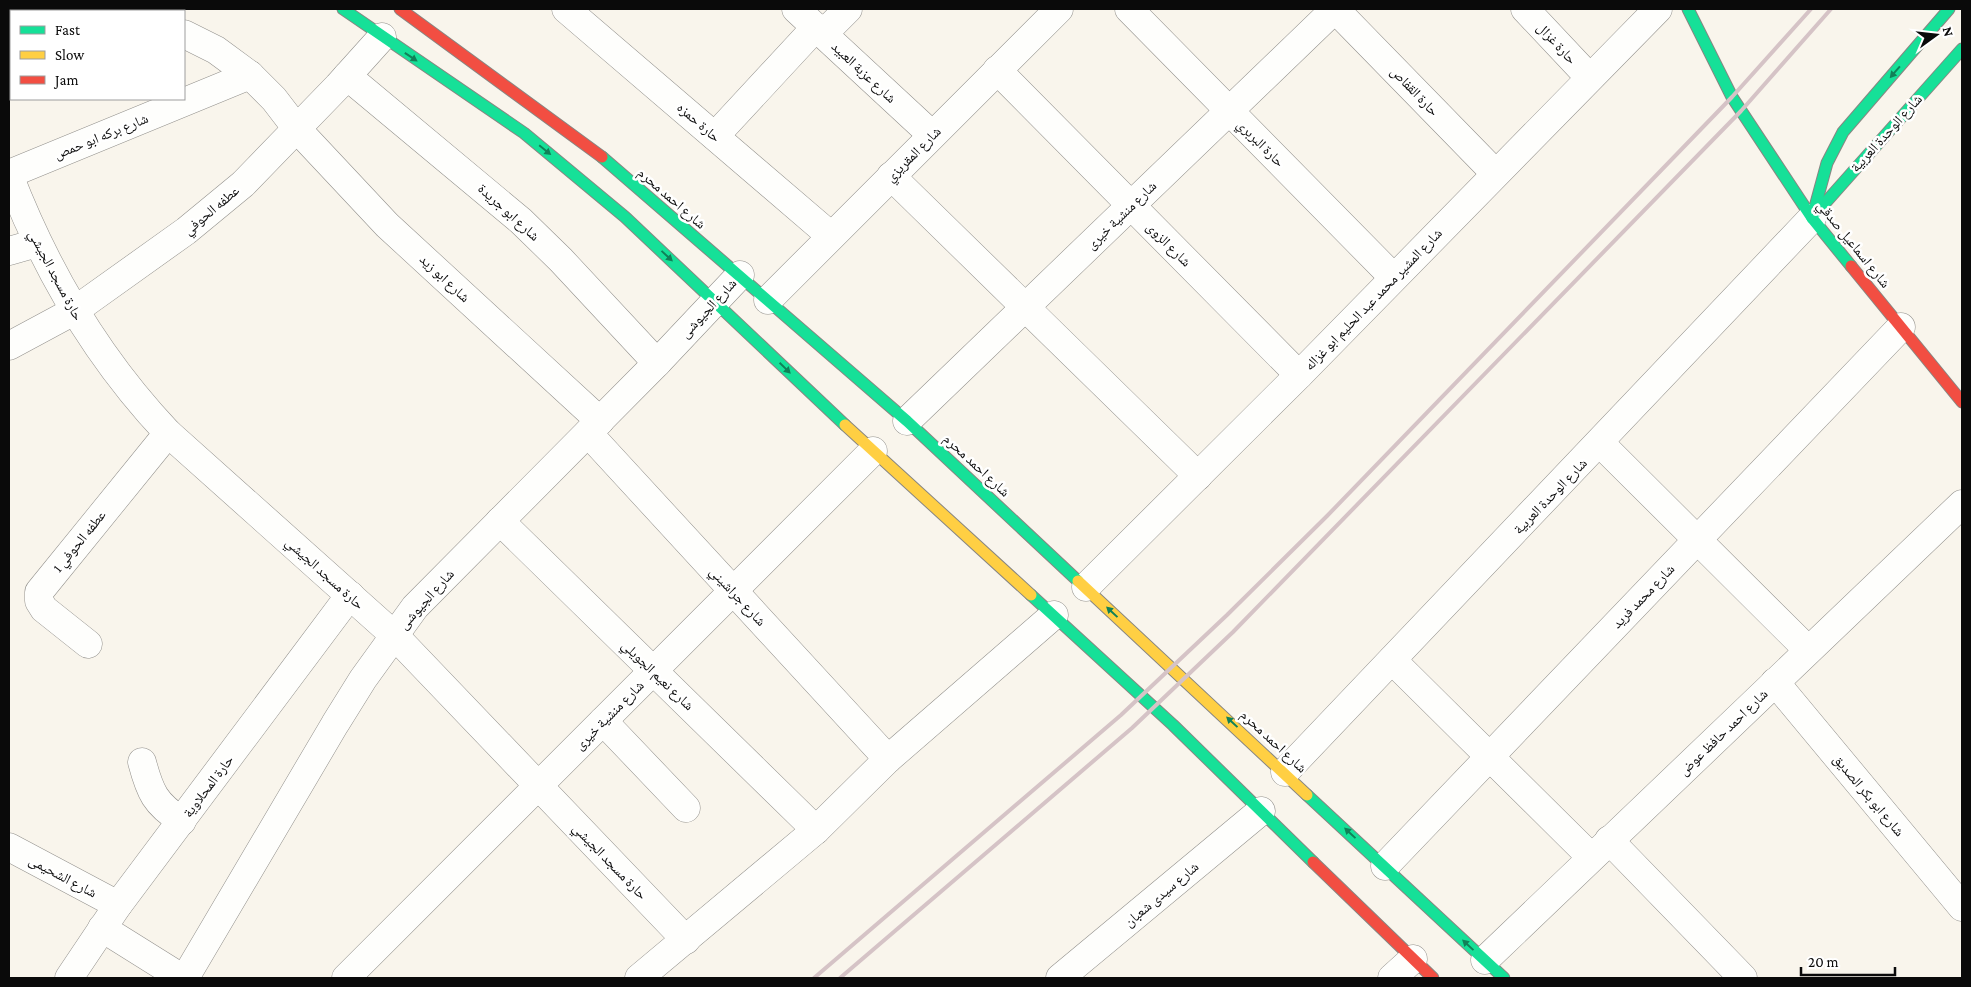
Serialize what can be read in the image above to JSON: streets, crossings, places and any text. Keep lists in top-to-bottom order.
{
  "streets": {
    "main road": ["شارع الوحدة العربية", "شارع احمد محرم", "شارع اسماعيل صدقي"],
    "street": [
      "حارة غزال",
      "شارع عزبة العبيد",
      "حارة القفاص",
      "حارة حمزه",
      "شارع بركه ابو حمص",
      "حارة البربري",
      "شارع المقريزي",
      "عطفه الحوفي",
      "شارع ابو جريدة",
      "شارع منشية خيرى",
      "شارع الزوى",
      "حارة مسجد الجيشي",
      "شارع ابو زيد",
      "شارع المشير محمد عبد الحليم ابو غزاله",
      "شارع الجيوشى",
      "عطفه الحوفي 1",
      "شارع جراشيني",
      "شارع محمد فريد",
      "شارع نعيم الجويلي",
      "شارع احمد حافظ عوض",
      "حارة المحلاوية",
      "شارع ابو بكر الصديق",
      "شارع الشحيمى",
      "شارع سيدى شعبان"
    ]
  },
  "crossings": [
    ["حارة غزال", "شارع المشير محمد عبد الحليم ابو غزاله"],
    ["شارع عزبة العبيد", "شارع المقريزي"],
    ["حارة القفاص", "شارع منشية خيرى"],
    ["حارة القفاص", "شارع المشير محمد عبد الحليم ابو غزاله"],
    ["حارة حمزه", "شارع المقريزي"],
    ["شارع الوحدة العربية", "شارع احمد محرم"],
    ["شارع الوحدة العربية", "شارع اسماعيل صدقي"],
    ["شارع بركه ابو حمص", "حارة مسجد الجيشي"],
    ["شارع بركه ابو حمص", "شارع ابو زيد"],
    ["حارة البربري", "شارع منشية خيرى"],
    ["حارة البربري", "شارع المشير محمد عبد الحليم ابو غزاله"],
    ["شارع المقريزي", "شارع احمد محرم"],
    ["شارع المقريزي", "شارع الزوى"],
    ["شارع احمد محرم", "شارع منشية خيرى"],
    ["شارع احمد محرم", "شارع المشير محمد عبد الحليم ابو غزاله"],
    ["شارع احمد محرم", "شارع الجيوشى"],
    ["شارع احمد محرم", "شارع محمد فريد"],
    ["شارع احمد محرم", "شارع احمد حافظ عوض"],
    ["عطفه الحوفي", "شارع ابو جريدة"],
    ["عطفه الحوفي", "حارة مسجد الجيشي"],
    ["عطفه الحوفي", "شارع ابو زيد"],
    ["شارع ابو جريدة", "شارع الجيوشى"],
    ["شارع منشية خيرى", "شارع الزوى"],
    ["شارع منشية خيرى", "حارة مسجد الجيشي"],
    ["شارع منشية خيرى", "شارع جراشيني"],
    ["شارع منشية خيرى", "شارع نعيم الجويلي"],
    ["شارع الزوى", "شارع المشير محمد عبد الحليم ابو غزاله"],
    ["شارع اسماعيل صدقي", "شارع محمد فريد"],
    ["حارة مسجد الجيشي", "شارع الجيوشى"],
    ["حارة مسجد الجيشي", "عطفه الحوفي 1"],
    ["حارة مسجد الجيشي", "حارة المحلاوية"],
    ["شارع ابو زيد", "شارع الجيوشى"],
    ["شارع ابو زيد", "شارع جراشيني"],
    ["شارع الجيوشى", "شارع جراشيني"],
    ["شارع الجيوشى", "شارع نعيم الجويلي"],
    ["شارع احمد حافظ عوض", "شارع ابو بكر الصديق"],
    ["حارة المحلاوية", "شارع الشحيمى"]
  ],
  "legend": ["Fast", "Slow", "Jam"],
  "scale_bar": "20 m",
  "north": "right"
}
